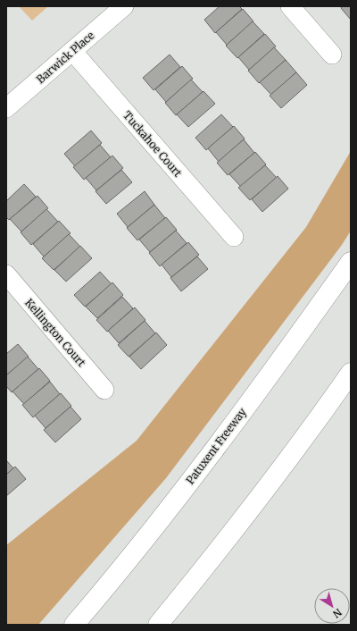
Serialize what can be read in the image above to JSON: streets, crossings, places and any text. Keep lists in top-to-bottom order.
{
  "streets": {
    "highway": ["Patuxent Freeway"],
    "street": ["Barwick Place", "Tuckahoe Court", "Kellington Court"]
  },
  "crossings": [
    ["Barwick Place", "Tuckahoe Court"]
  ],
  "north": "bottom right"
}
